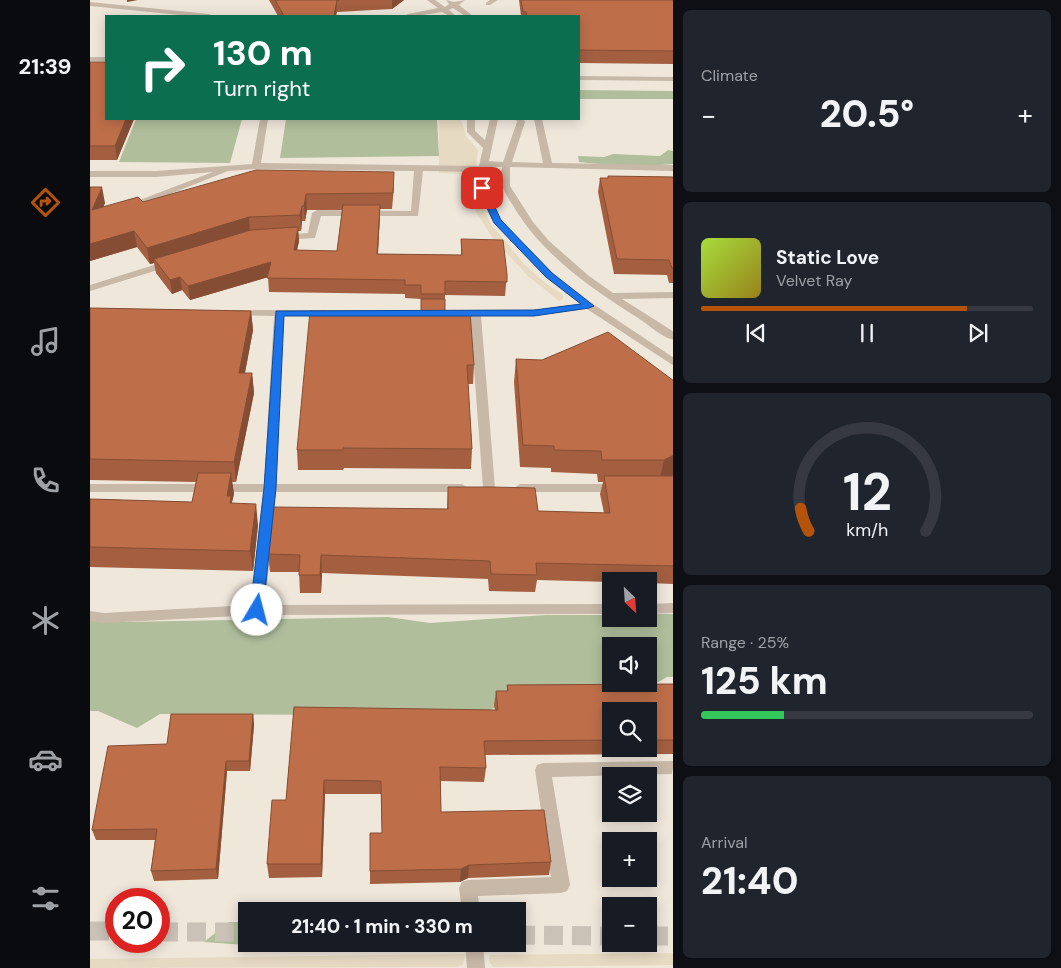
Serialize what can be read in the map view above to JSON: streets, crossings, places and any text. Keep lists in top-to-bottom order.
{
  "north": "bottom right",
  "page": {
    "tabs": "21:39",
    "tile": [
      "Climate",
      ["Range · 25%", "125 km"],
      ["Arrival", "21:40"]
    ],
    "turn": ["130 m", "Turn right"],
    "heat": ["−", "20.5°", "+"],
    "song": ["Static Love", "Velvet Ray"],
    "map_buttons": ["+", "−"],
    "limit": "20",
    "trip": "21:40 · 1 min · 330 m",
    "gauge": ["12", "km/h"]
  }
}
